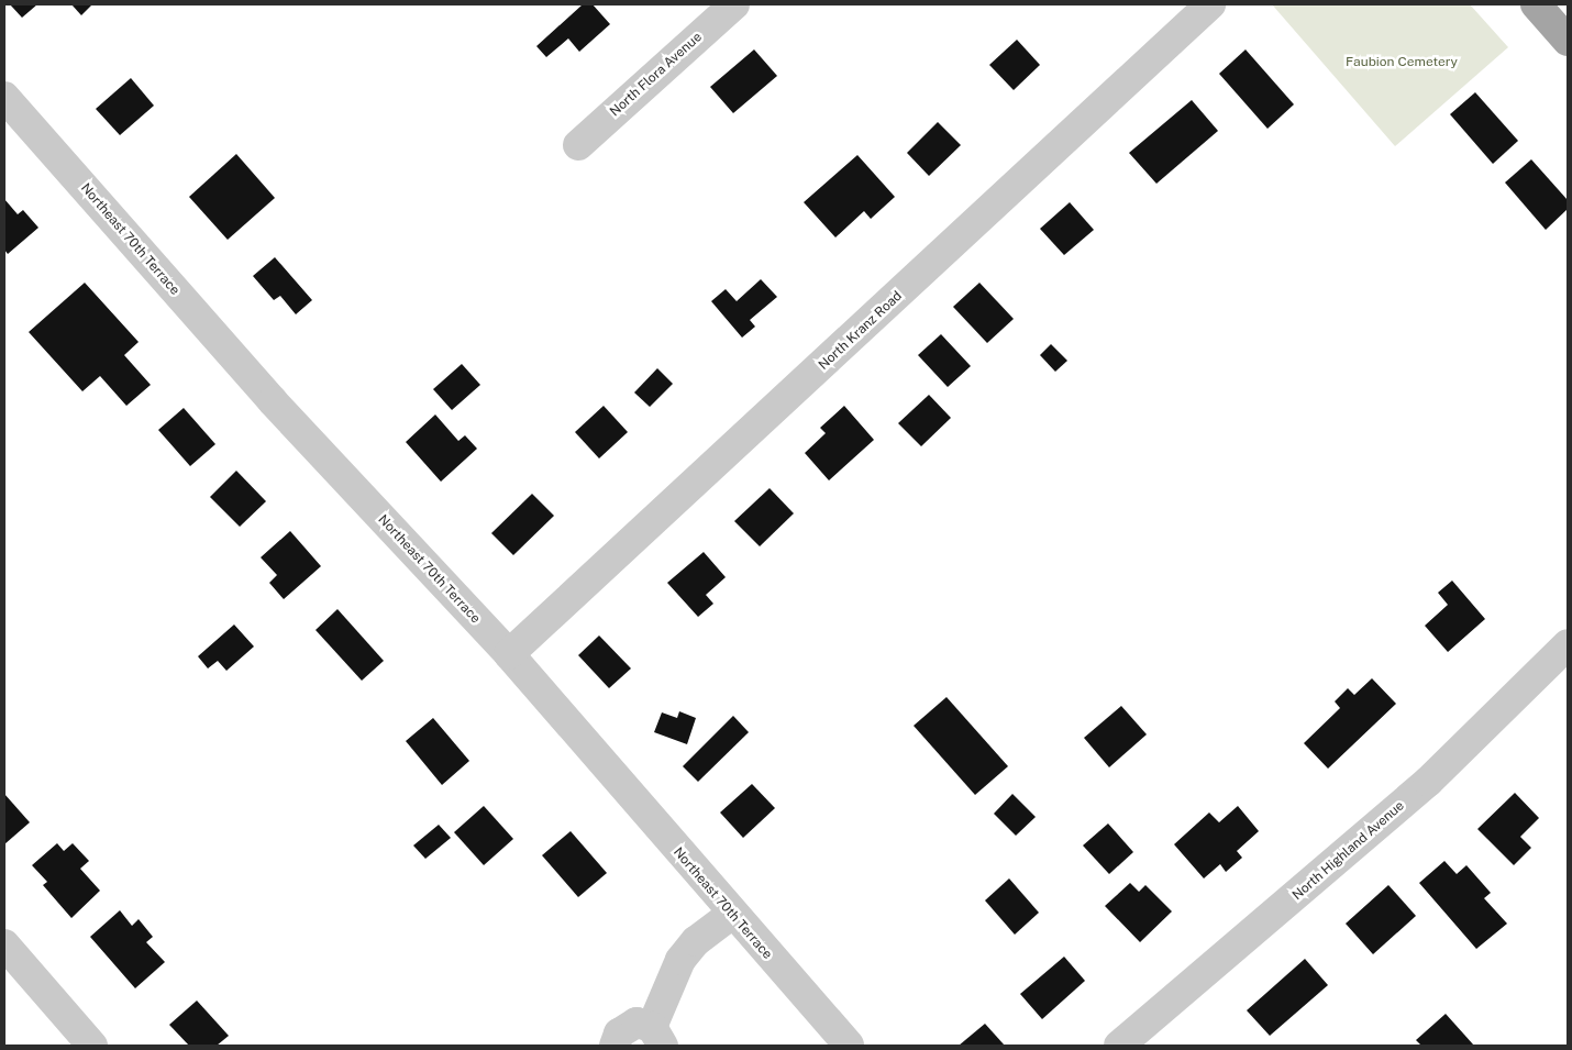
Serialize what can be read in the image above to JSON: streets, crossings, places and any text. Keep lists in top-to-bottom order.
{
  "streets": {
    "street": [
      "North Flora Avenue",
      "Northeast 70th Terrace",
      "North Kranz Road",
      "North Highland Avenue"
    ]
  },
  "crossings": [
    ["Northeast 70th Terrace", "North Kranz Road"]
  ],
  "parks": ["Faubion Cemetery"]
}
